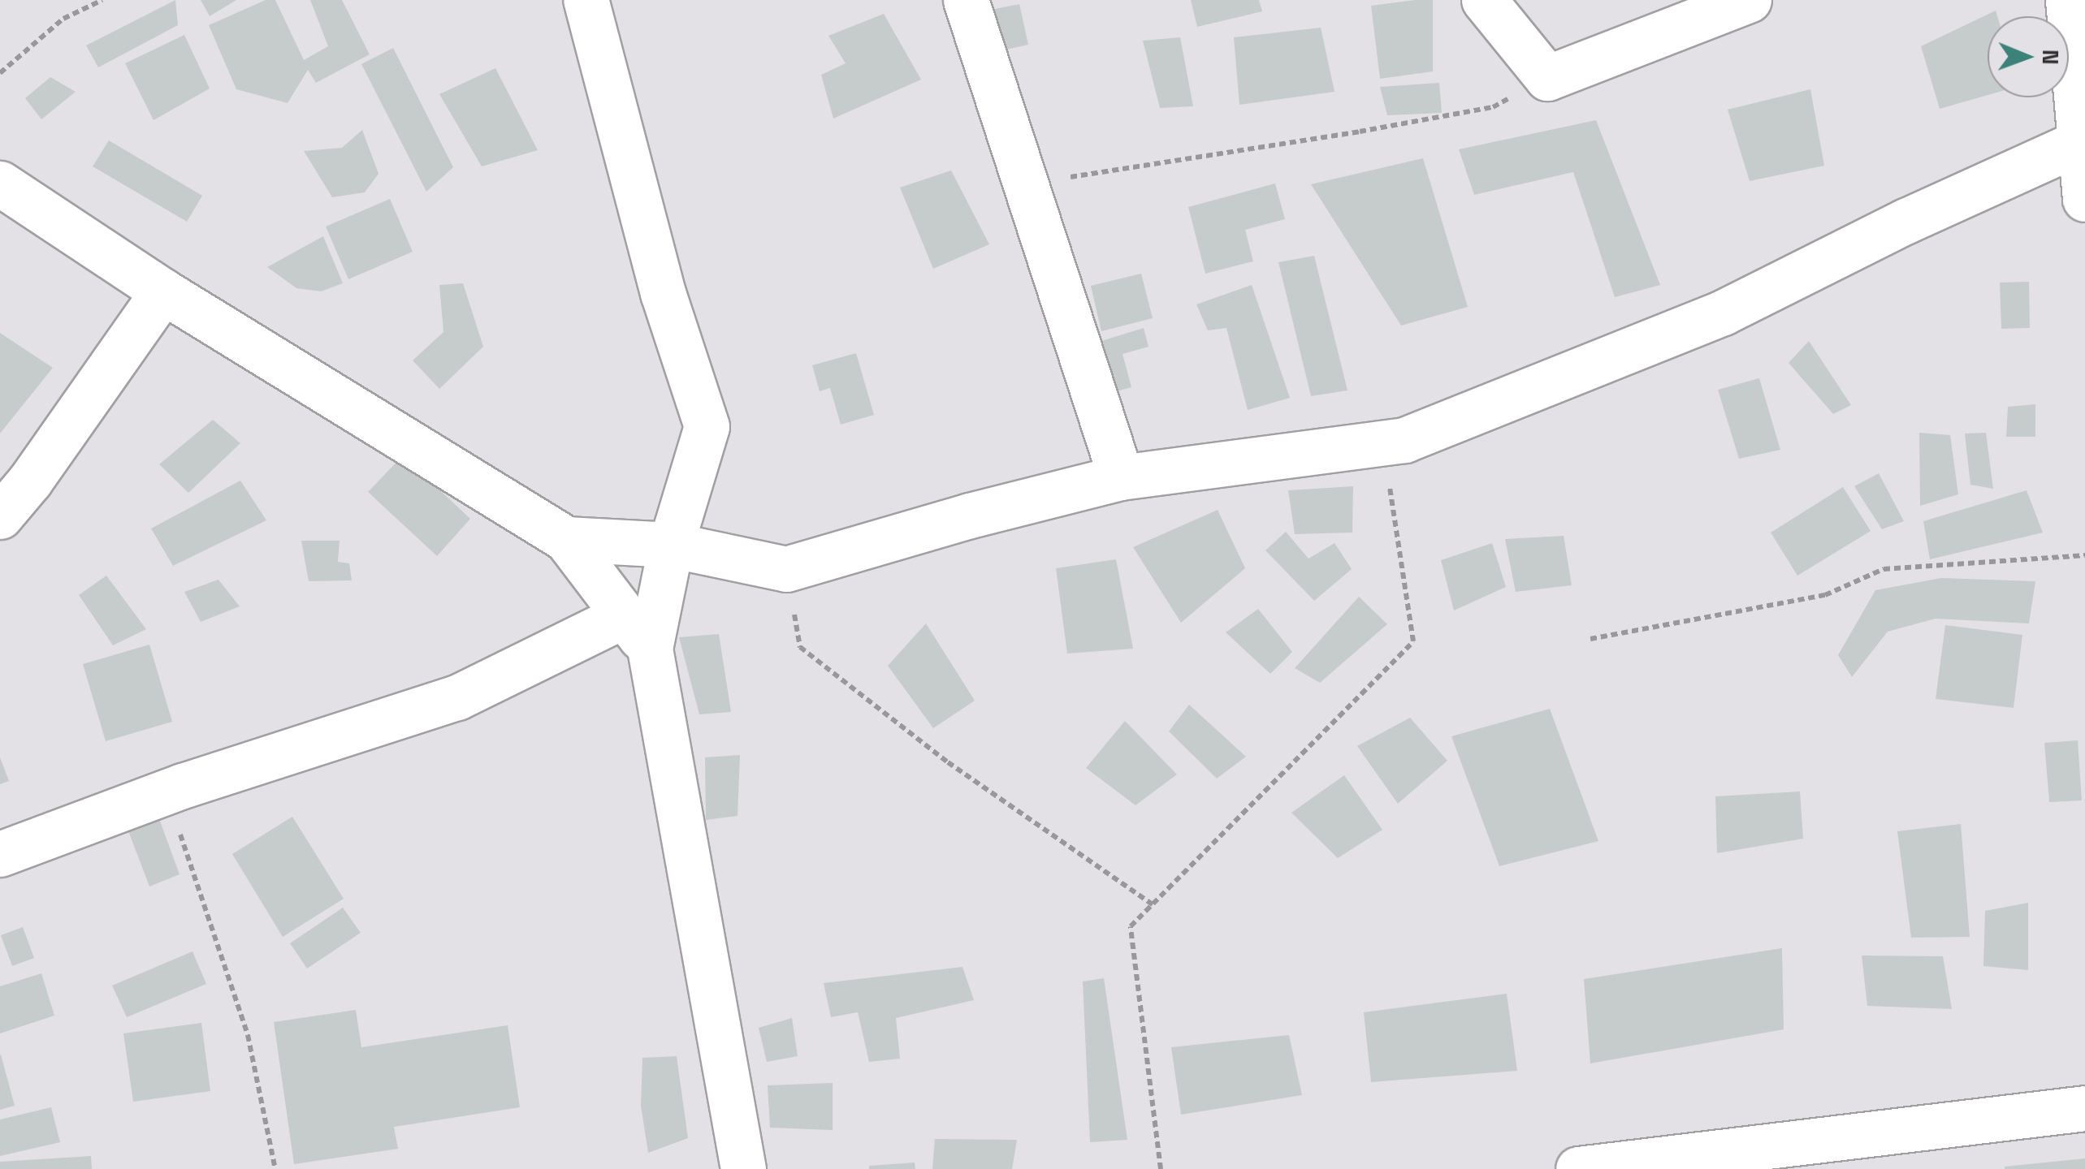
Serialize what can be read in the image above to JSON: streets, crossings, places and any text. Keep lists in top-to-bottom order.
{
  "north": "right"
}
